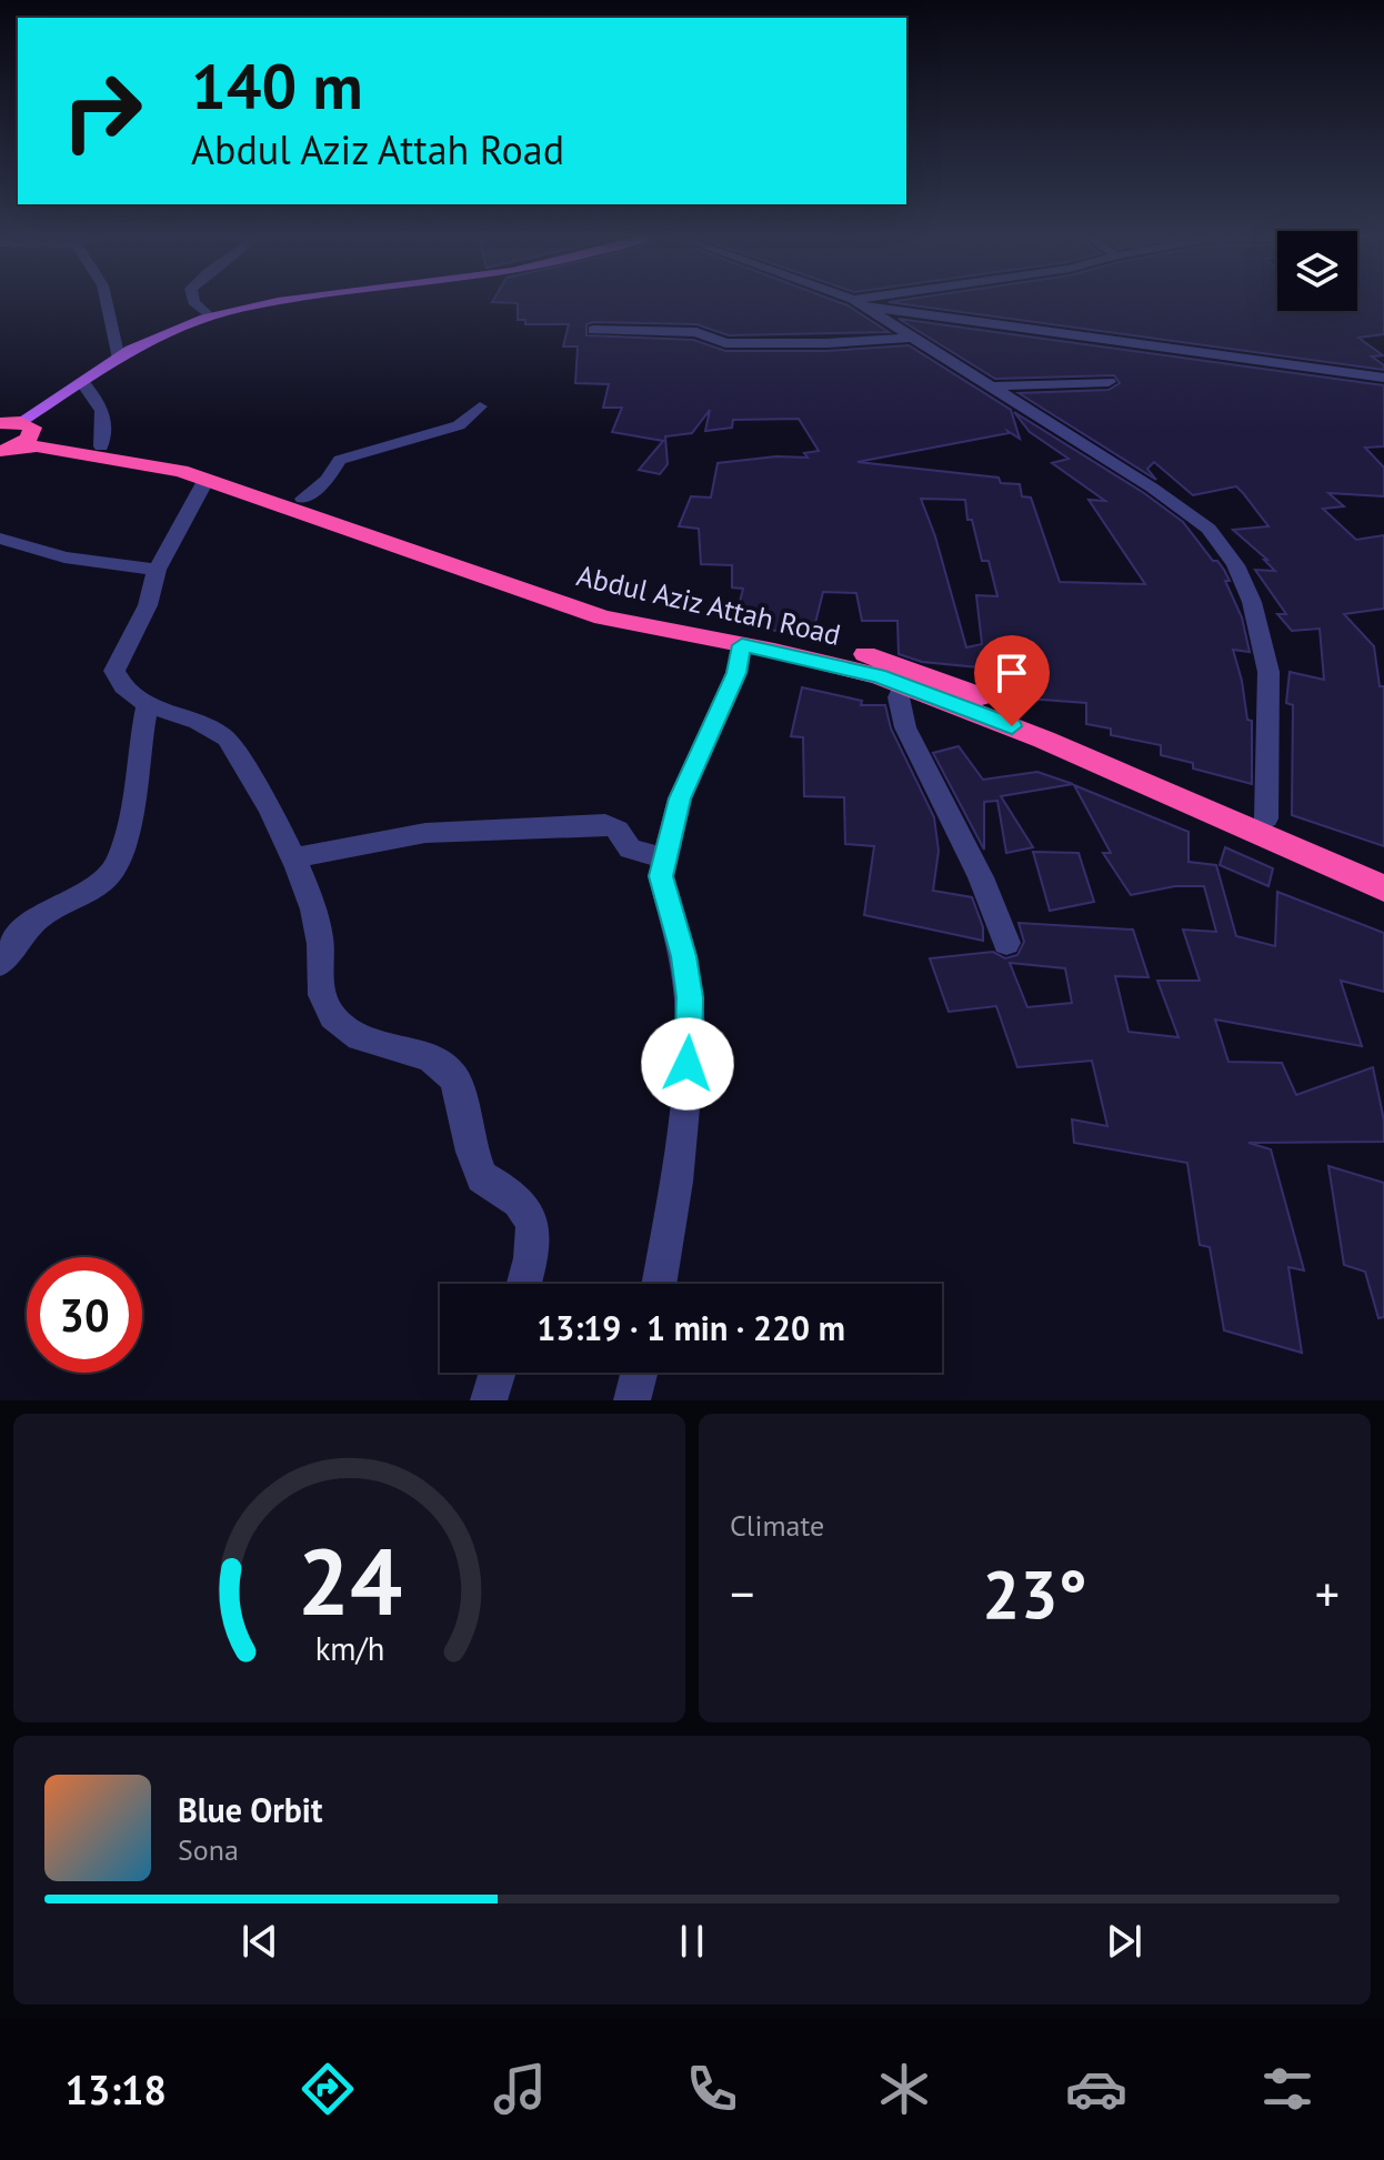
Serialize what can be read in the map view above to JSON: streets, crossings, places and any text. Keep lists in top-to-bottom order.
{
  "streets": {
    "highway": ["Abdul Aziz Attah Road"]
  },
  "page": {
    "turn": ["140 m", "Abdul Aziz Attah Road"],
    "limit": "30",
    "trip": "13:19 · 1 min · 220 m",
    "tile": "Climate",
    "heat": ["−", "23°", "+"],
    "song": ["Blue Orbit", "Sona"],
    "tabs": "13:18",
    "gauge": ["24", "km/h"]
  }
}
